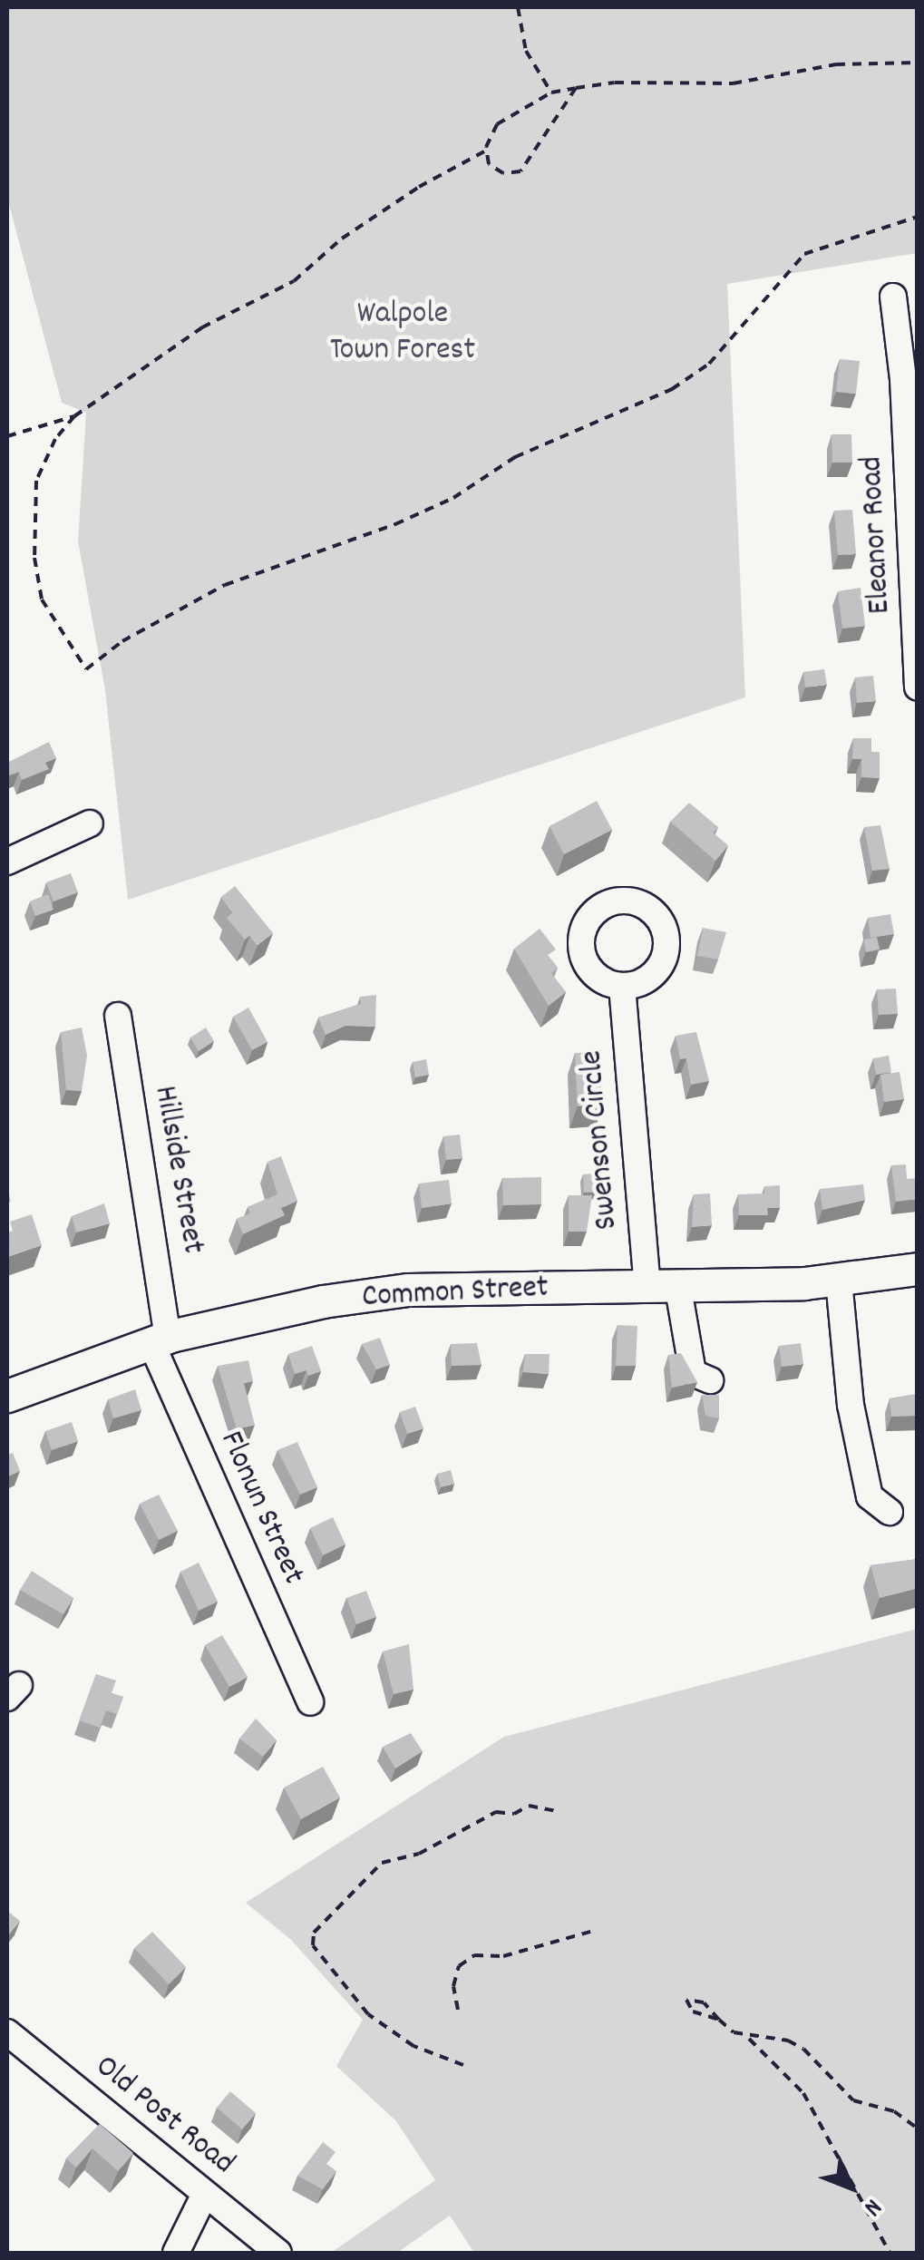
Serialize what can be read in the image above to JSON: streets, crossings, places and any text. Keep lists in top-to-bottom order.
{
  "streets": {
    "main road": ["Common Street"],
    "street": [
      "Eleanor Road",
      "Swenson Circle",
      "Hillside Street",
      "Flonun Street",
      "Old Post Road"
    ]
  },
  "crossings": [
    ["Swenson Circle", "Common Street"],
    ["Hillside Street", "Common Street"],
    ["Hillside Street", "Flonun Street"],
    ["Common Street", "Flonun Street"]
  ],
  "parks": ["Walpole Town Forest"],
  "north": "bottom right"
}
